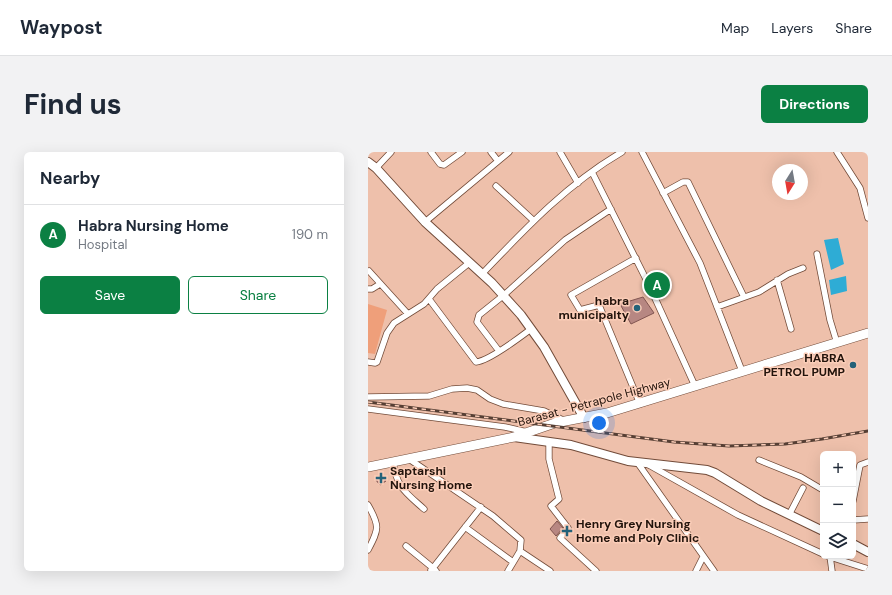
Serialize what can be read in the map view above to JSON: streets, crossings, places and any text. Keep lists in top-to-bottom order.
{
  "streets": {
    "highway": ["Barasat - Petrapole Highway"]
  },
  "places": {
    "other": ["habra municipalty", "HABRA PETROL PUMP"],
    "health": ["Saptarshi Nursing Home", "Henry Grey Nursing Home and Poly Clinic"]
  },
  "north": "bottom",
  "page": {
    "header": "Waypost",
    "nav": ["Map", "Layers", "Share"],
    "buttons": [
      "Directions",
      ["Save", "Share"]
    ],
    "title": "Find us",
    "heading": "Nearby",
    "list": [
      {
        "mark": "A",
        "name": "Habra Nursing Home",
        "note": "Hospital",
        "value": "190 m"
      }
    ],
    "pins": "A",
    "map_buttons": ["+", "−"]
  }
}
